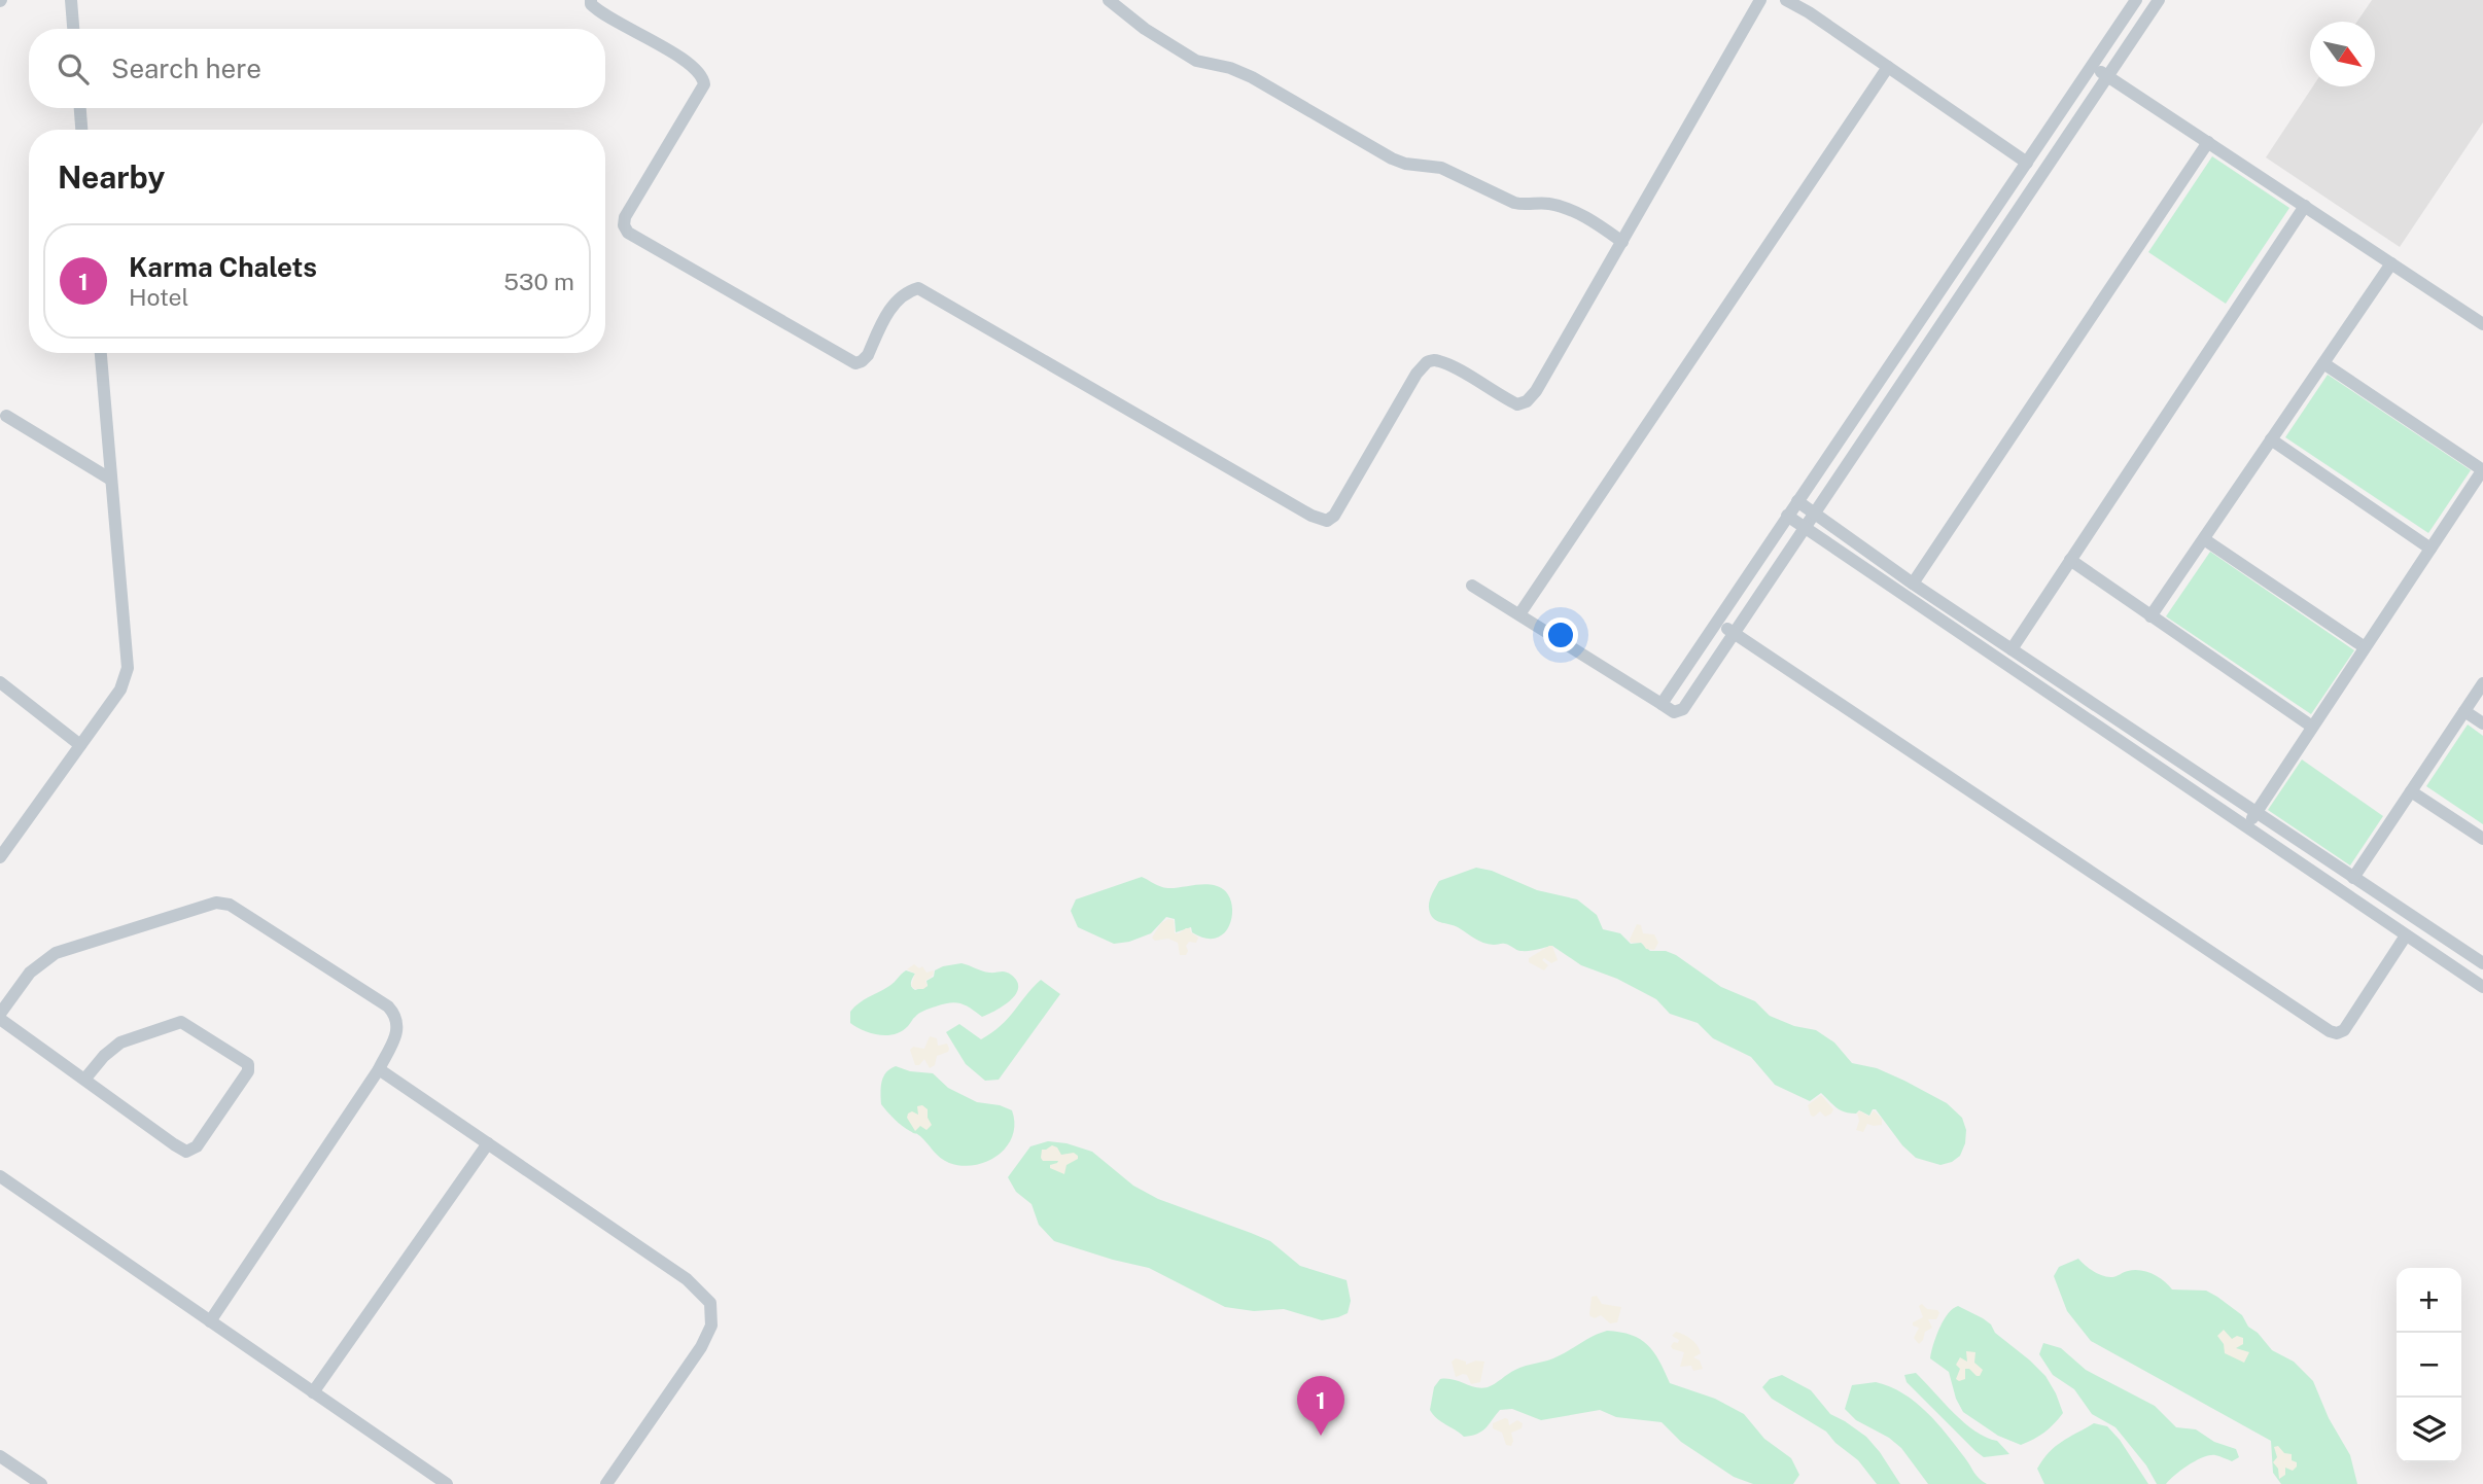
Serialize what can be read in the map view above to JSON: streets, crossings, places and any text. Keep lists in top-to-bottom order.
{
  "north": "bottom right",
  "page": {
    "search": "Search here",
    "heading": "Nearby",
    "list": [
      {
        "mark": "1",
        "name": "Karma Chalets",
        "note": "Hotel",
        "value": "530 m"
      }
    ],
    "map_buttons": ["+", "−"],
    "pins": "1"
  }
}
